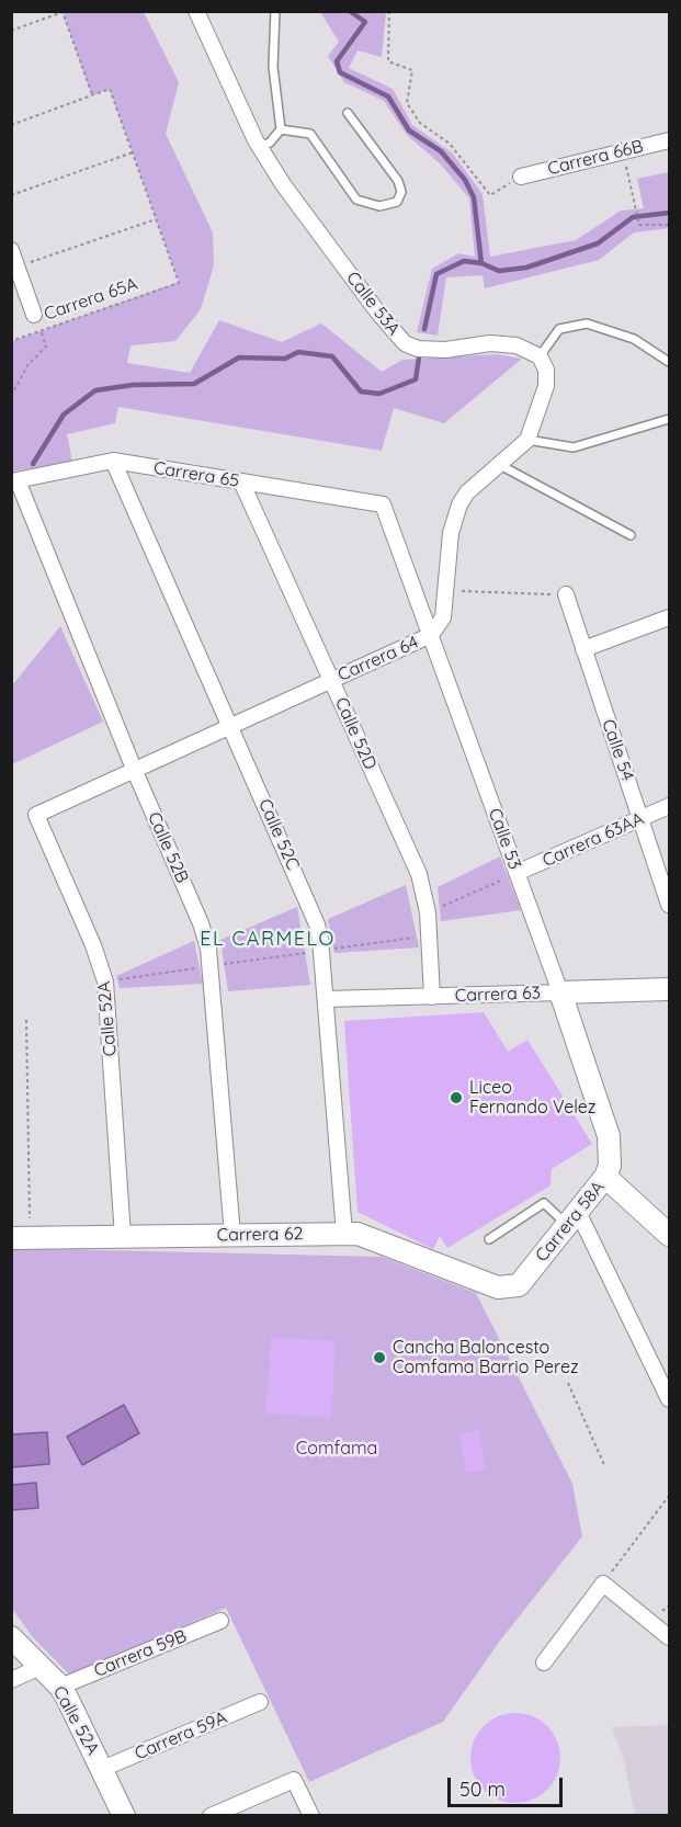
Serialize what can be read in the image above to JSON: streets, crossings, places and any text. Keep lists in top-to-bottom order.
{
  "streets": {
    "street": [
      "Carrera 66B",
      "Calle 53A",
      "Carrera 65",
      "Carrera 64",
      "Calle 52D",
      "Calle 54",
      "Calle 52C",
      "Calle 53",
      "Carrera 63AA",
      "Calle 52B",
      "Carrera 63",
      "Calle 52A",
      "Carrera 58A",
      "Carrera 62",
      "Carrera 59B",
      "Carrera 59A"
    ],
    "path": ["Carrera 65A"]
  },
  "crossings": [
    ["Carrera 65", "Calle 52D"],
    ["Carrera 65", "Calle 52C"],
    ["Carrera 65", "Calle 53"],
    ["Carrera 65", "Calle 52B"],
    ["Carrera 64", "Calle 52D"],
    ["Carrera 64", "Calle 52C"],
    ["Carrera 64", "Calle 53"],
    ["Carrera 64", "Calle 52B"],
    ["Carrera 64", "Calle 52A"],
    ["Calle 52D", "Carrera 63"],
    ["Calle 54", "Carrera 63AA"],
    ["Calle 52C", "Carrera 63"],
    ["Calle 52C", "Carrera 62"],
    ["Calle 53", "Carrera 63AA"],
    ["Calle 53", "Carrera 63"],
    ["Calle 53", "Carrera 58A"],
    ["Calle 52B", "Carrera 62"],
    ["Calle 52A", "Carrera 62"],
    ["Calle 52A", "Carrera 59B"],
    ["Calle 52A", "Carrera 59A"],
    ["Carrera 58A", "Carrera 62"]
  ],
  "districts": ["EL CARMELO"],
  "parks": ["Comfama"],
  "places": ["Liceo Fernando Velez", "Cancha Baloncesto Comfama Barrio Perez"],
  "scale_bar": "50 m"
}
